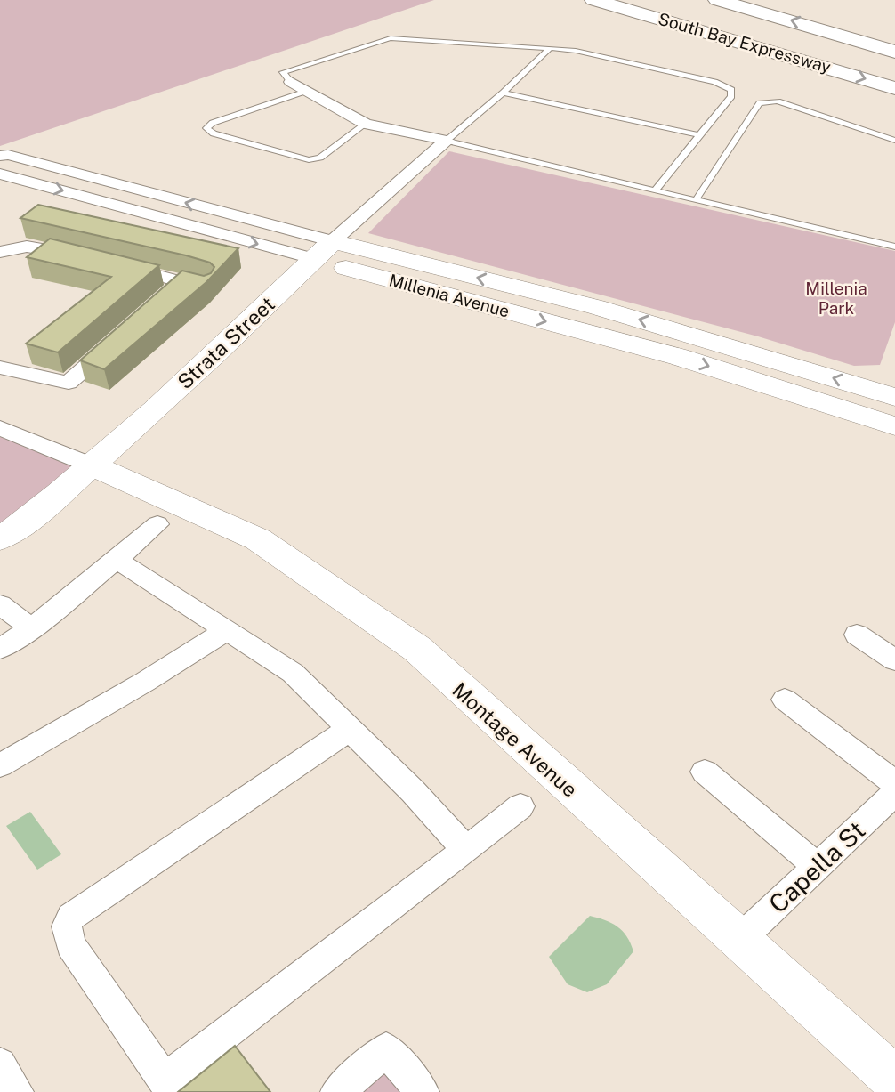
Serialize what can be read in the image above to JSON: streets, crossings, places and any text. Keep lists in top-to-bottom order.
{
  "streets": {
    "highway": ["South Bay Expressway"],
    "street": [
      "Millenia Avenue",
      "Strata Street",
      "Montage Avenue",
      "Capella St"
    ]
  },
  "crossings": [
    ["Millenia Avenue", "Strata Street"],
    ["Strata Street", "Montage Avenue"],
    ["Montage Avenue", "Capella St"]
  ],
  "parks": ["Millenia Park"]
}
